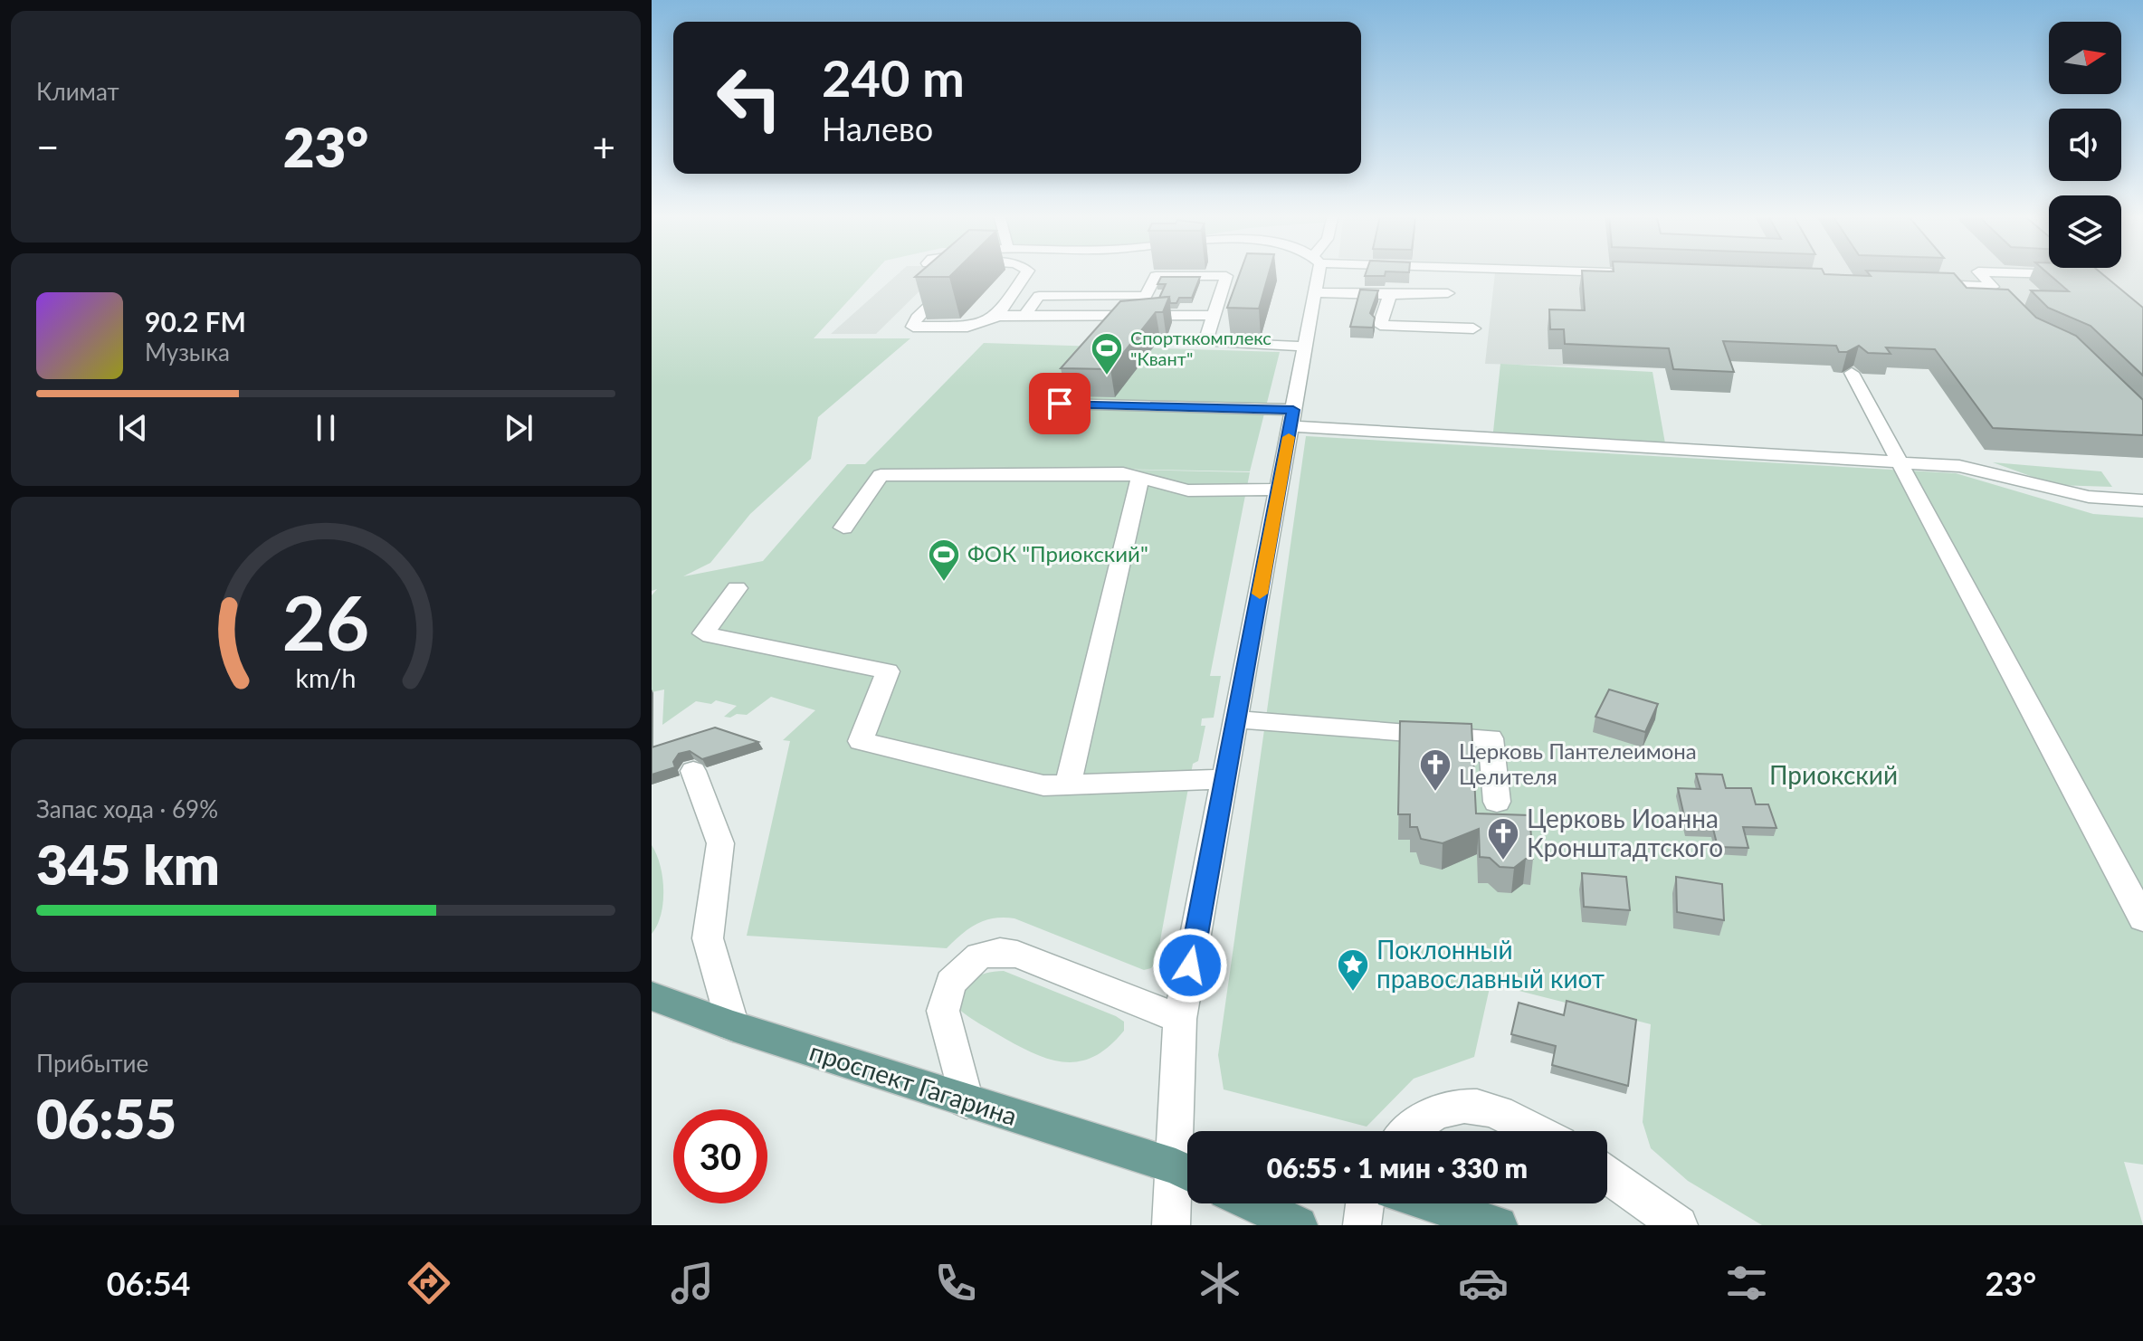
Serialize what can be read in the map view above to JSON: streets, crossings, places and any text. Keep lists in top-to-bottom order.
{
  "streets": {
    "main road": ["проспект Гагарина"]
  },
  "parks": ["Приокский"],
  "places": {
    "sports": ["Спортккомплекс \"Квант\"", "ФОК \"Приокский\""],
    "church": ["Церковь Пантелеимона Целителя", "Церковь Иоанна Кронштадтского"],
    "place": ["Поклонный православный киот"]
  },
  "north": "right",
  "page": {
    "tile": [
      "Климат",
      ["Запас хода · 69%", "345 km"],
      ["Прибытие", "06:55"]
    ],
    "turn": ["240 m", "Налево"],
    "heat": ["−", "23°", "+"],
    "song": ["90.2 FM", "Музыка"],
    "limit": "30",
    "trip": "06:55 · 1 мин · 330 m",
    "tabs": ["06:54", "23°"],
    "gauge": ["26", "km/h"]
  }
}
